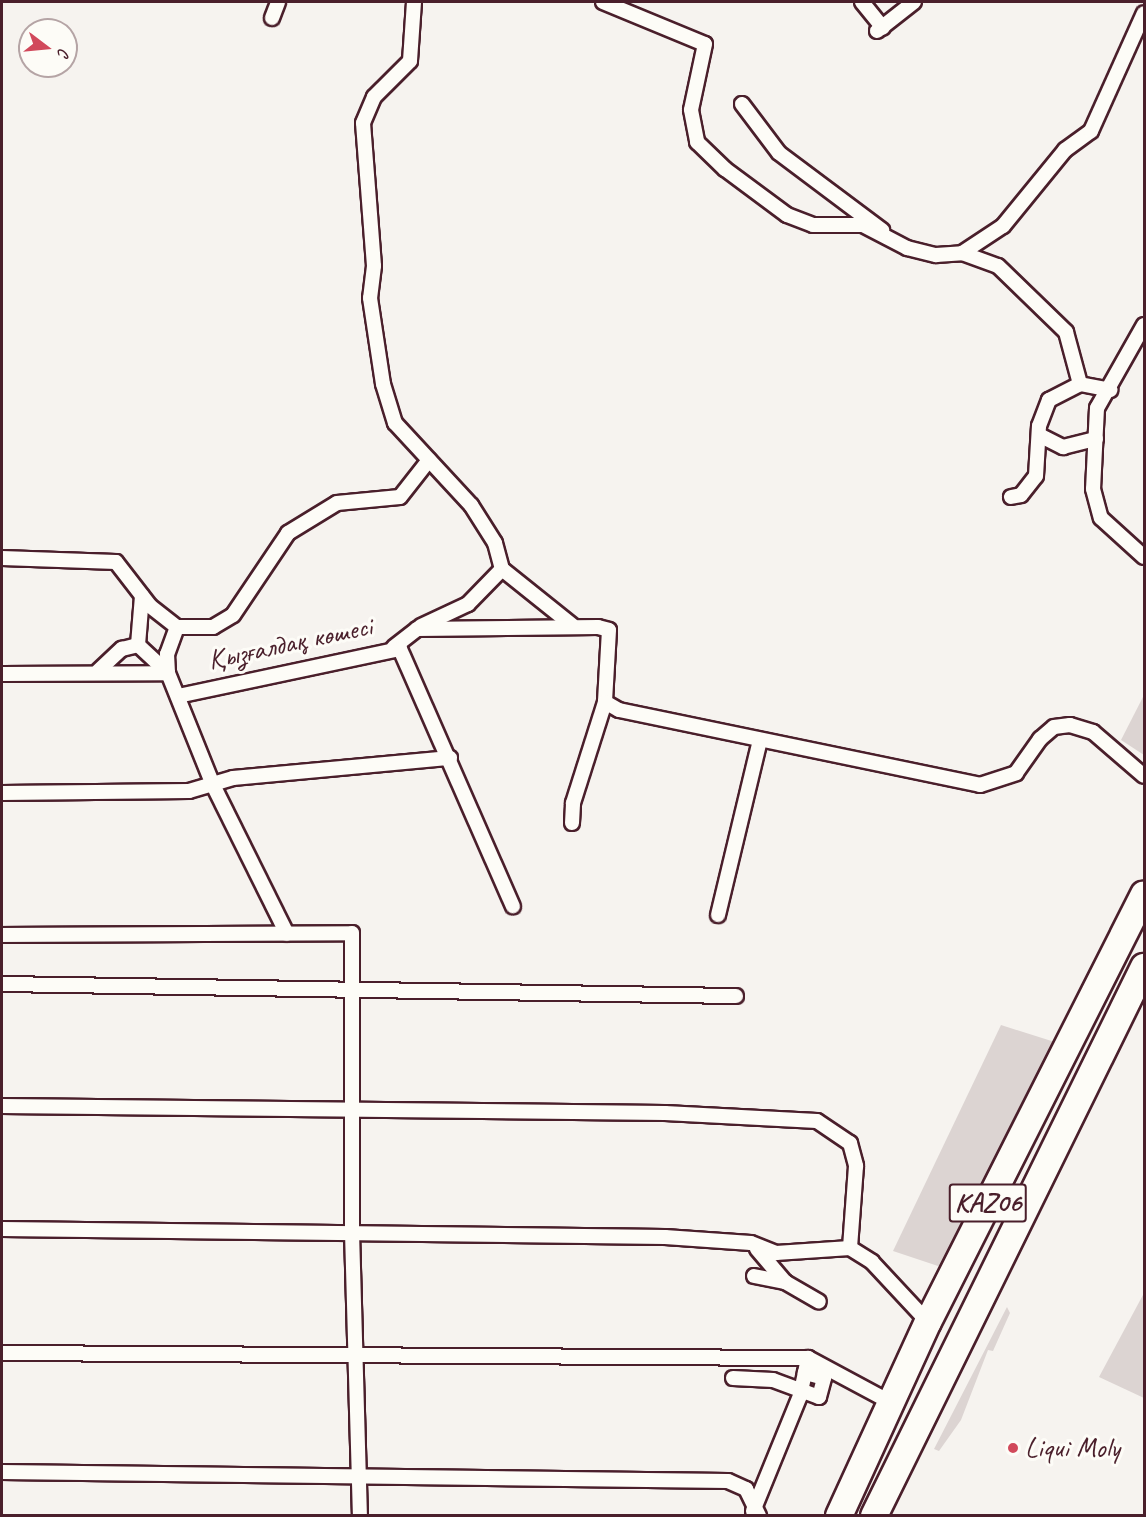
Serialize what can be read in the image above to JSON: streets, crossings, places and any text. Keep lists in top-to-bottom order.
{
  "streets": {
    "highway": ["KАZ06"],
    "street": ["Қызғалдақ көшесі"]
  },
  "places": ["Liqui Moly"],
  "north": "right"
}
